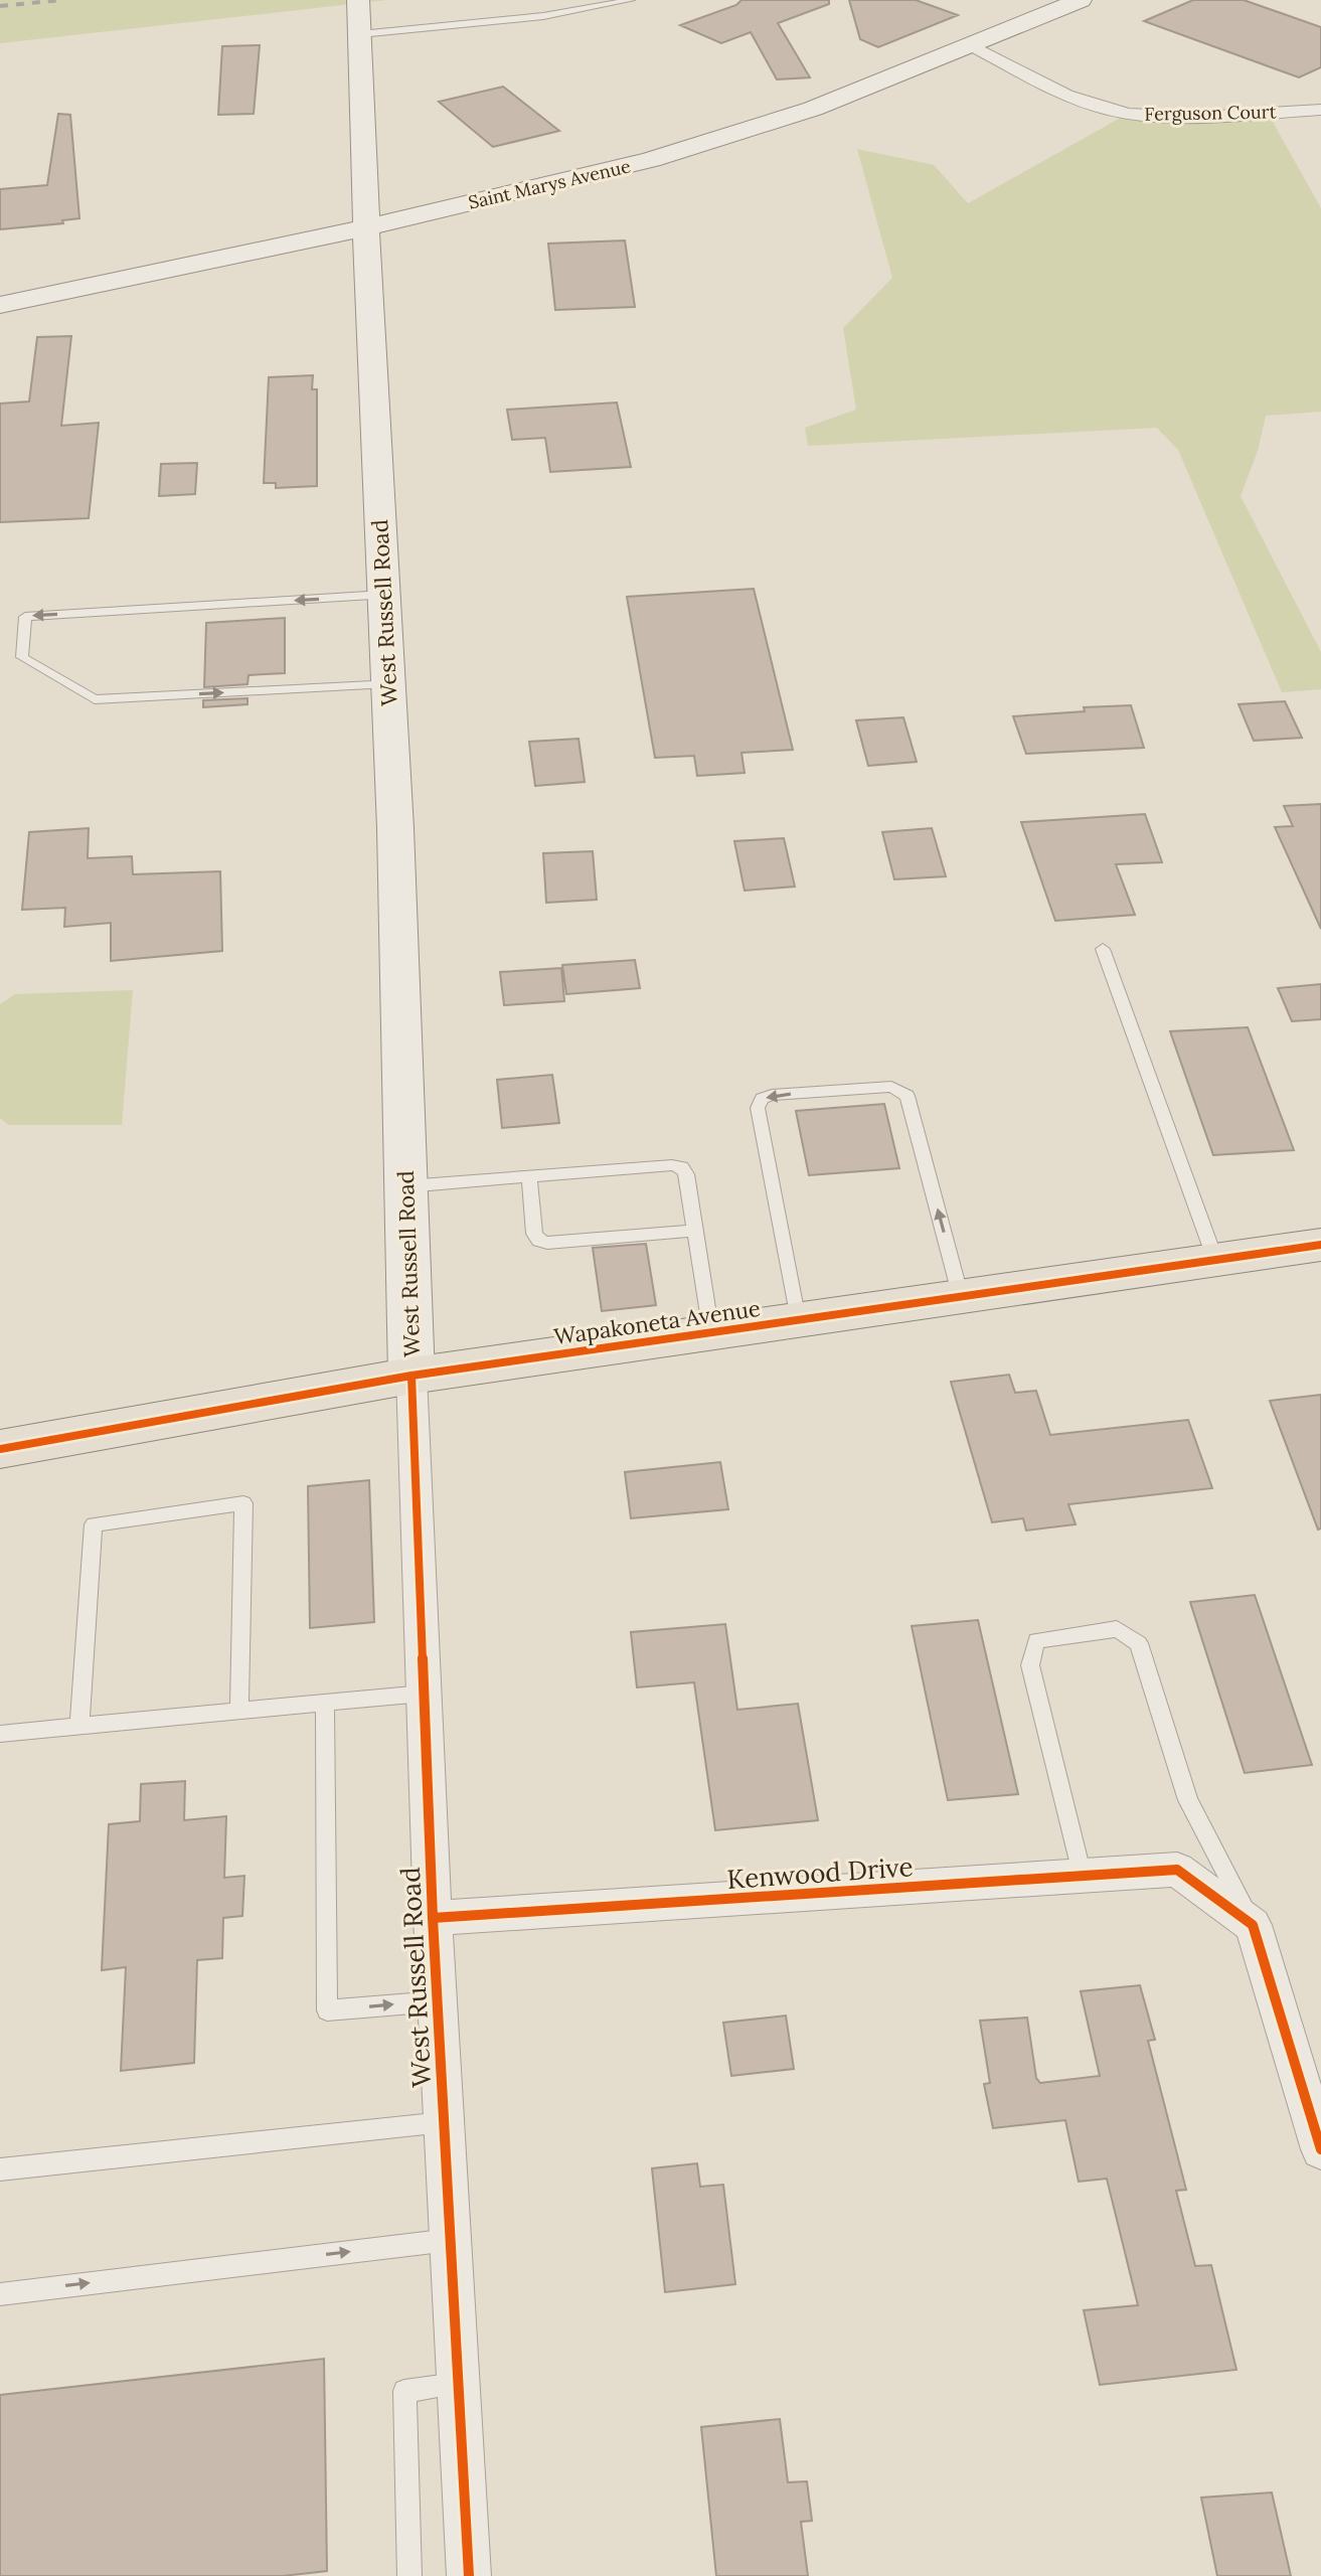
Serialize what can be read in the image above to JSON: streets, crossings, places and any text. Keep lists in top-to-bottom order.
{
  "streets": {
    "main road": ["Saint Marys Avenue", "West Russell Road", "Wapakoneta Avenue"],
    "street": ["Ferguson Court", "Kenwood Drive"]
  },
  "crossings": [
    ["Ferguson Court", "Saint Marys Avenue"],
    ["Saint Marys Avenue", "West Russell Road"],
    ["West Russell Road", "Wapakoneta Avenue"],
    ["West Russell Road", "Kenwood Drive"]
  ]
}
